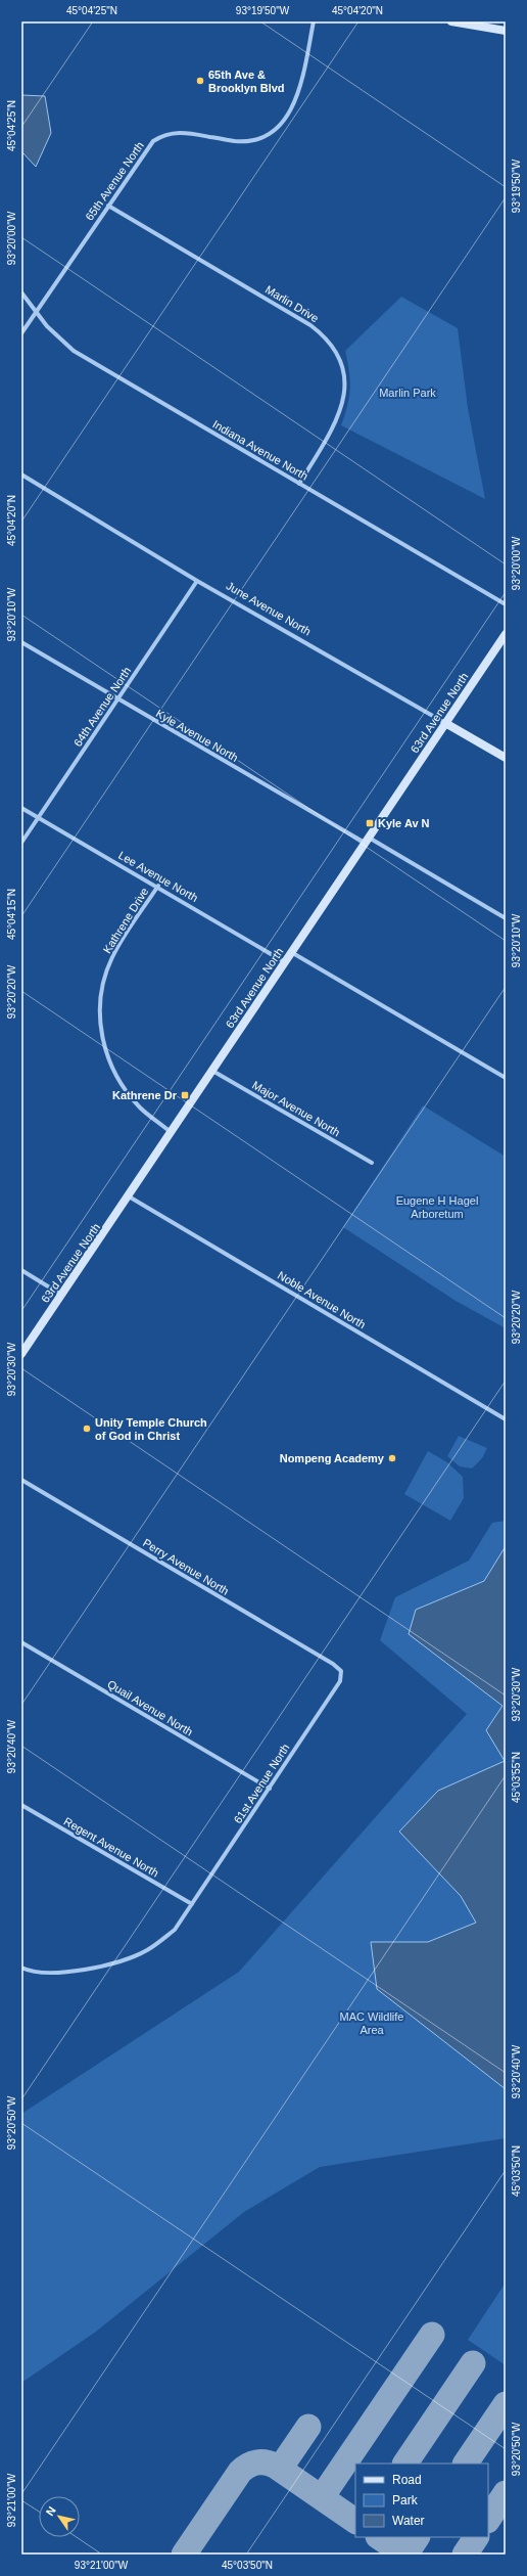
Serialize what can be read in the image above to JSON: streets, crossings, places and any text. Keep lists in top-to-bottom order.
{
  "streets": {
    "street": [
      "65th Avenue North",
      "Marlin Drive",
      "Indiana Avenue North",
      "June Avenue North",
      "64th Avenue North",
      "63rd Avenue North",
      "Kyle Avenue North",
      "Lee Avenue North",
      "Kathrene Drive",
      "Major Avenue North",
      "Noble Avenue North",
      "Perry Avenue North",
      "Quail Avenue North",
      "61st Avenue North",
      "Regent Avenue North"
    ]
  },
  "crossings": [
    ["65th Avenue North", "Marlin Drive"],
    ["65th Avenue North", "Indiana Avenue North"],
    ["Marlin Drive", "Indiana Avenue North"],
    ["June Avenue North", "64th Avenue North"],
    ["June Avenue North", "63rd Avenue North"],
    ["64th Avenue North", "Kyle Avenue North"],
    ["64th Avenue North", "Lee Avenue North"],
    ["63rd Avenue North", "Kyle Avenue North"],
    ["63rd Avenue North", "Lee Avenue North"],
    ["63rd Avenue North", "Kathrene Drive"],
    ["63rd Avenue North", "Major Avenue North"],
    ["63rd Avenue North", "Noble Avenue North"],
    ["Lee Avenue North", "Kathrene Drive"],
    ["Perry Avenue North", "61st Avenue North"],
    ["Quail Avenue North", "61st Avenue North"],
    ["61st Avenue North", "Regent Avenue North"]
  ],
  "parks": ["Marlin Park", "Eugene H Hagel Arboretum", "MAC Wildlife Area"],
  "places": {
    "other": ["65th Ave & Brooklyn Blvd", "Unity Temple Church of God in Christ", "Nompeng Academy"],
    "transit": ["Kyle Av N", "Kathrene Dr"]
  },
  "legend": ["Road", "Park", "Water"],
  "north": "top left",
  "coordinates": [
    "45°04'25\"N",
    "93°19'50\"W",
    "45°04'20\"N",
    "93°20'00\"W",
    "93°20'10\"W",
    "45°04'15\"N",
    "93°20'20\"W",
    "93°20'30\"W",
    "93°20'40\"W",
    "45°03'55\"N",
    "93°20'50\"W",
    "45°03'50\"N",
    "93°21'00\"W"
  ]
}
